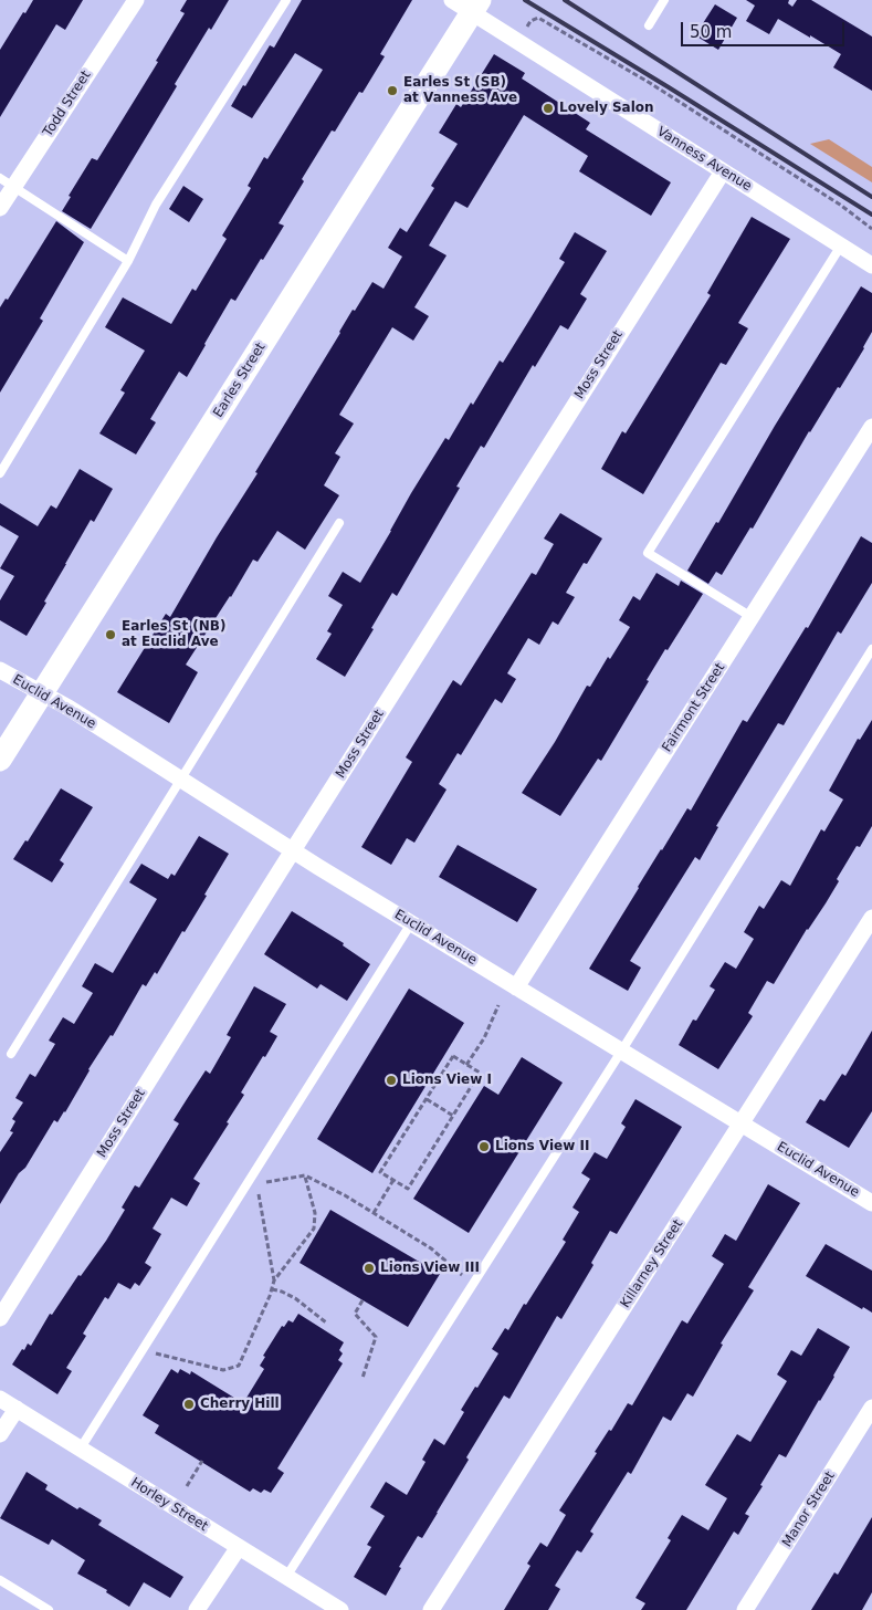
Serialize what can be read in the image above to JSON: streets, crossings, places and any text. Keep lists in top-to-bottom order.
{
  "streets": {
    "street": [
      "Todd Street",
      "Vanness Avenue",
      "Moss Street",
      "Earles Street",
      "Euclid Avenue",
      "Fairmont Street",
      "Killarney Street",
      "Horley Street",
      "Manor Street"
    ]
  },
  "crossings": [
    ["Vanness Avenue", "Moss Street"],
    ["Vanness Avenue", "Earles Street"],
    ["Moss Street", "Euclid Avenue"],
    ["Earles Street", "Euclid Avenue"],
    ["Euclid Avenue", "Fairmont Street"],
    ["Euclid Avenue", "Killarney Street"]
  ],
  "places": [
    "Earles St (SB) at Vanness Ave",
    "Lovely Salon",
    "Earles St (NB) at Euclid Ave",
    "Lions View I",
    "Lions View II",
    "Lions View III",
    "Cherry Hill"
  ],
  "scale_bar": "50 m"
}
